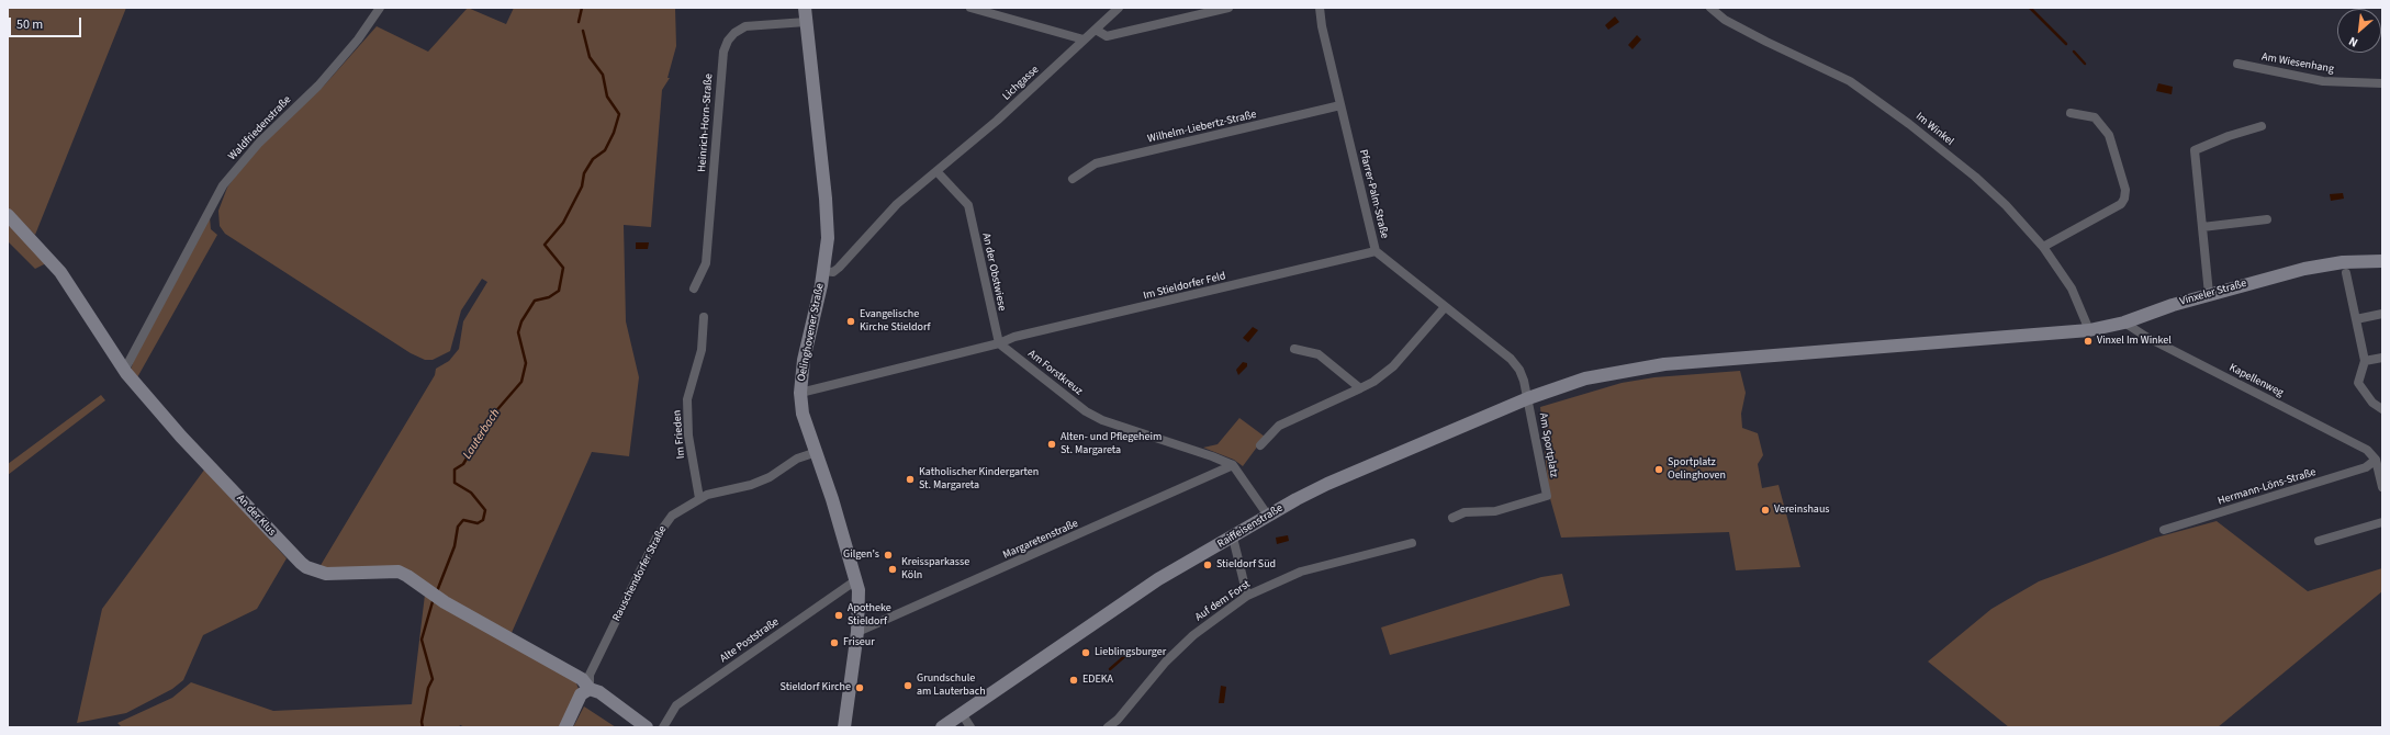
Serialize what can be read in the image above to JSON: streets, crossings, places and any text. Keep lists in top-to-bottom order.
{
  "streets": {
    "main road": [
      "Vinxeler Straße",
      "Oelinghovener Straße",
      "An der Klus",
      "Raiffeisenstraße"
    ],
    "street": [
      "Am Wiesenhang",
      "Lichgasse",
      "Heinrich-Horn-Straße",
      "Wilhelm-Liebertz-Straße",
      "Waldfriedenstraße",
      "Im Winkel",
      "Pfarrer-Palm-Straße",
      "An der Obstwiese",
      "Im Stieldorfer Feld",
      "Am Forstkreuz",
      "Kapellenweg",
      "Im Frieden",
      "Am Sportplatz",
      "Hermann-Löns-Straße",
      "Margaretenstraße",
      "Rauschendorfer Straße",
      "Auf dem Forst",
      "Alte Poststraße"
    ]
  },
  "crossings": [
    ["Lichgasse", "An der Obstwiese"],
    ["Lichgasse", "Oelinghovener Straße"],
    ["Heinrich-Horn-Straße", "Oelinghovener Straße"],
    ["Wilhelm-Liebertz-Straße", "Pfarrer-Palm-Straße"],
    ["Waldfriedenstraße", "An der Klus"],
    ["Im Winkel", "Vinxeler Straße"],
    ["Pfarrer-Palm-Straße", "Im Stieldorfer Feld"],
    ["Pfarrer-Palm-Straße", "Am Sportplatz"],
    ["Pfarrer-Palm-Straße", "Raiffeisenstraße"],
    ["An der Obstwiese", "Im Stieldorfer Feld"],
    ["An der Obstwiese", "Am Forstkreuz"],
    ["Im Stieldorfer Feld", "Am Forstkreuz"],
    ["Vinxeler Straße", "Kapellenweg"],
    ["Vinxeler Straße", "Raiffeisenstraße"],
    ["Oelinghovener Straße", "Margaretenstraße"],
    ["Oelinghovener Straße", "Rauschendorfer Straße"],
    ["Oelinghovener Straße", "Alte Poststraße"],
    ["Am Forstkreuz", "Margaretenstraße"],
    ["Kapellenweg", "Hermann-Löns-Straße"],
    ["Im Frieden", "Rauschendorfer Straße"],
    ["Am Sportplatz", "Raiffeisenstraße"],
    ["An der Klus", "Rauschendorfer Straße"]
  ],
  "water": ["Lauterbach"],
  "places": [
    "Evangelische Kirche Stieldorf",
    "Vinxel Im Winkel",
    "Alten- und Pflegeheim St. Margareta",
    "Sportplatz Oelinghoven",
    "Katholischer Kindergarten St. Margareta",
    "Vereinshaus",
    "Gilgen's",
    "Stieldorf Süd",
    "Kreissparkasse Köln",
    "Apotheke Stieldorf",
    "Friseur",
    "Lieblingsburger",
    "EDEKA",
    "Grundschule am Lauterbach",
    "Stieldorf Kirche"
  ],
  "scale_bar": "50 m",
  "north": "bottom left"
}
